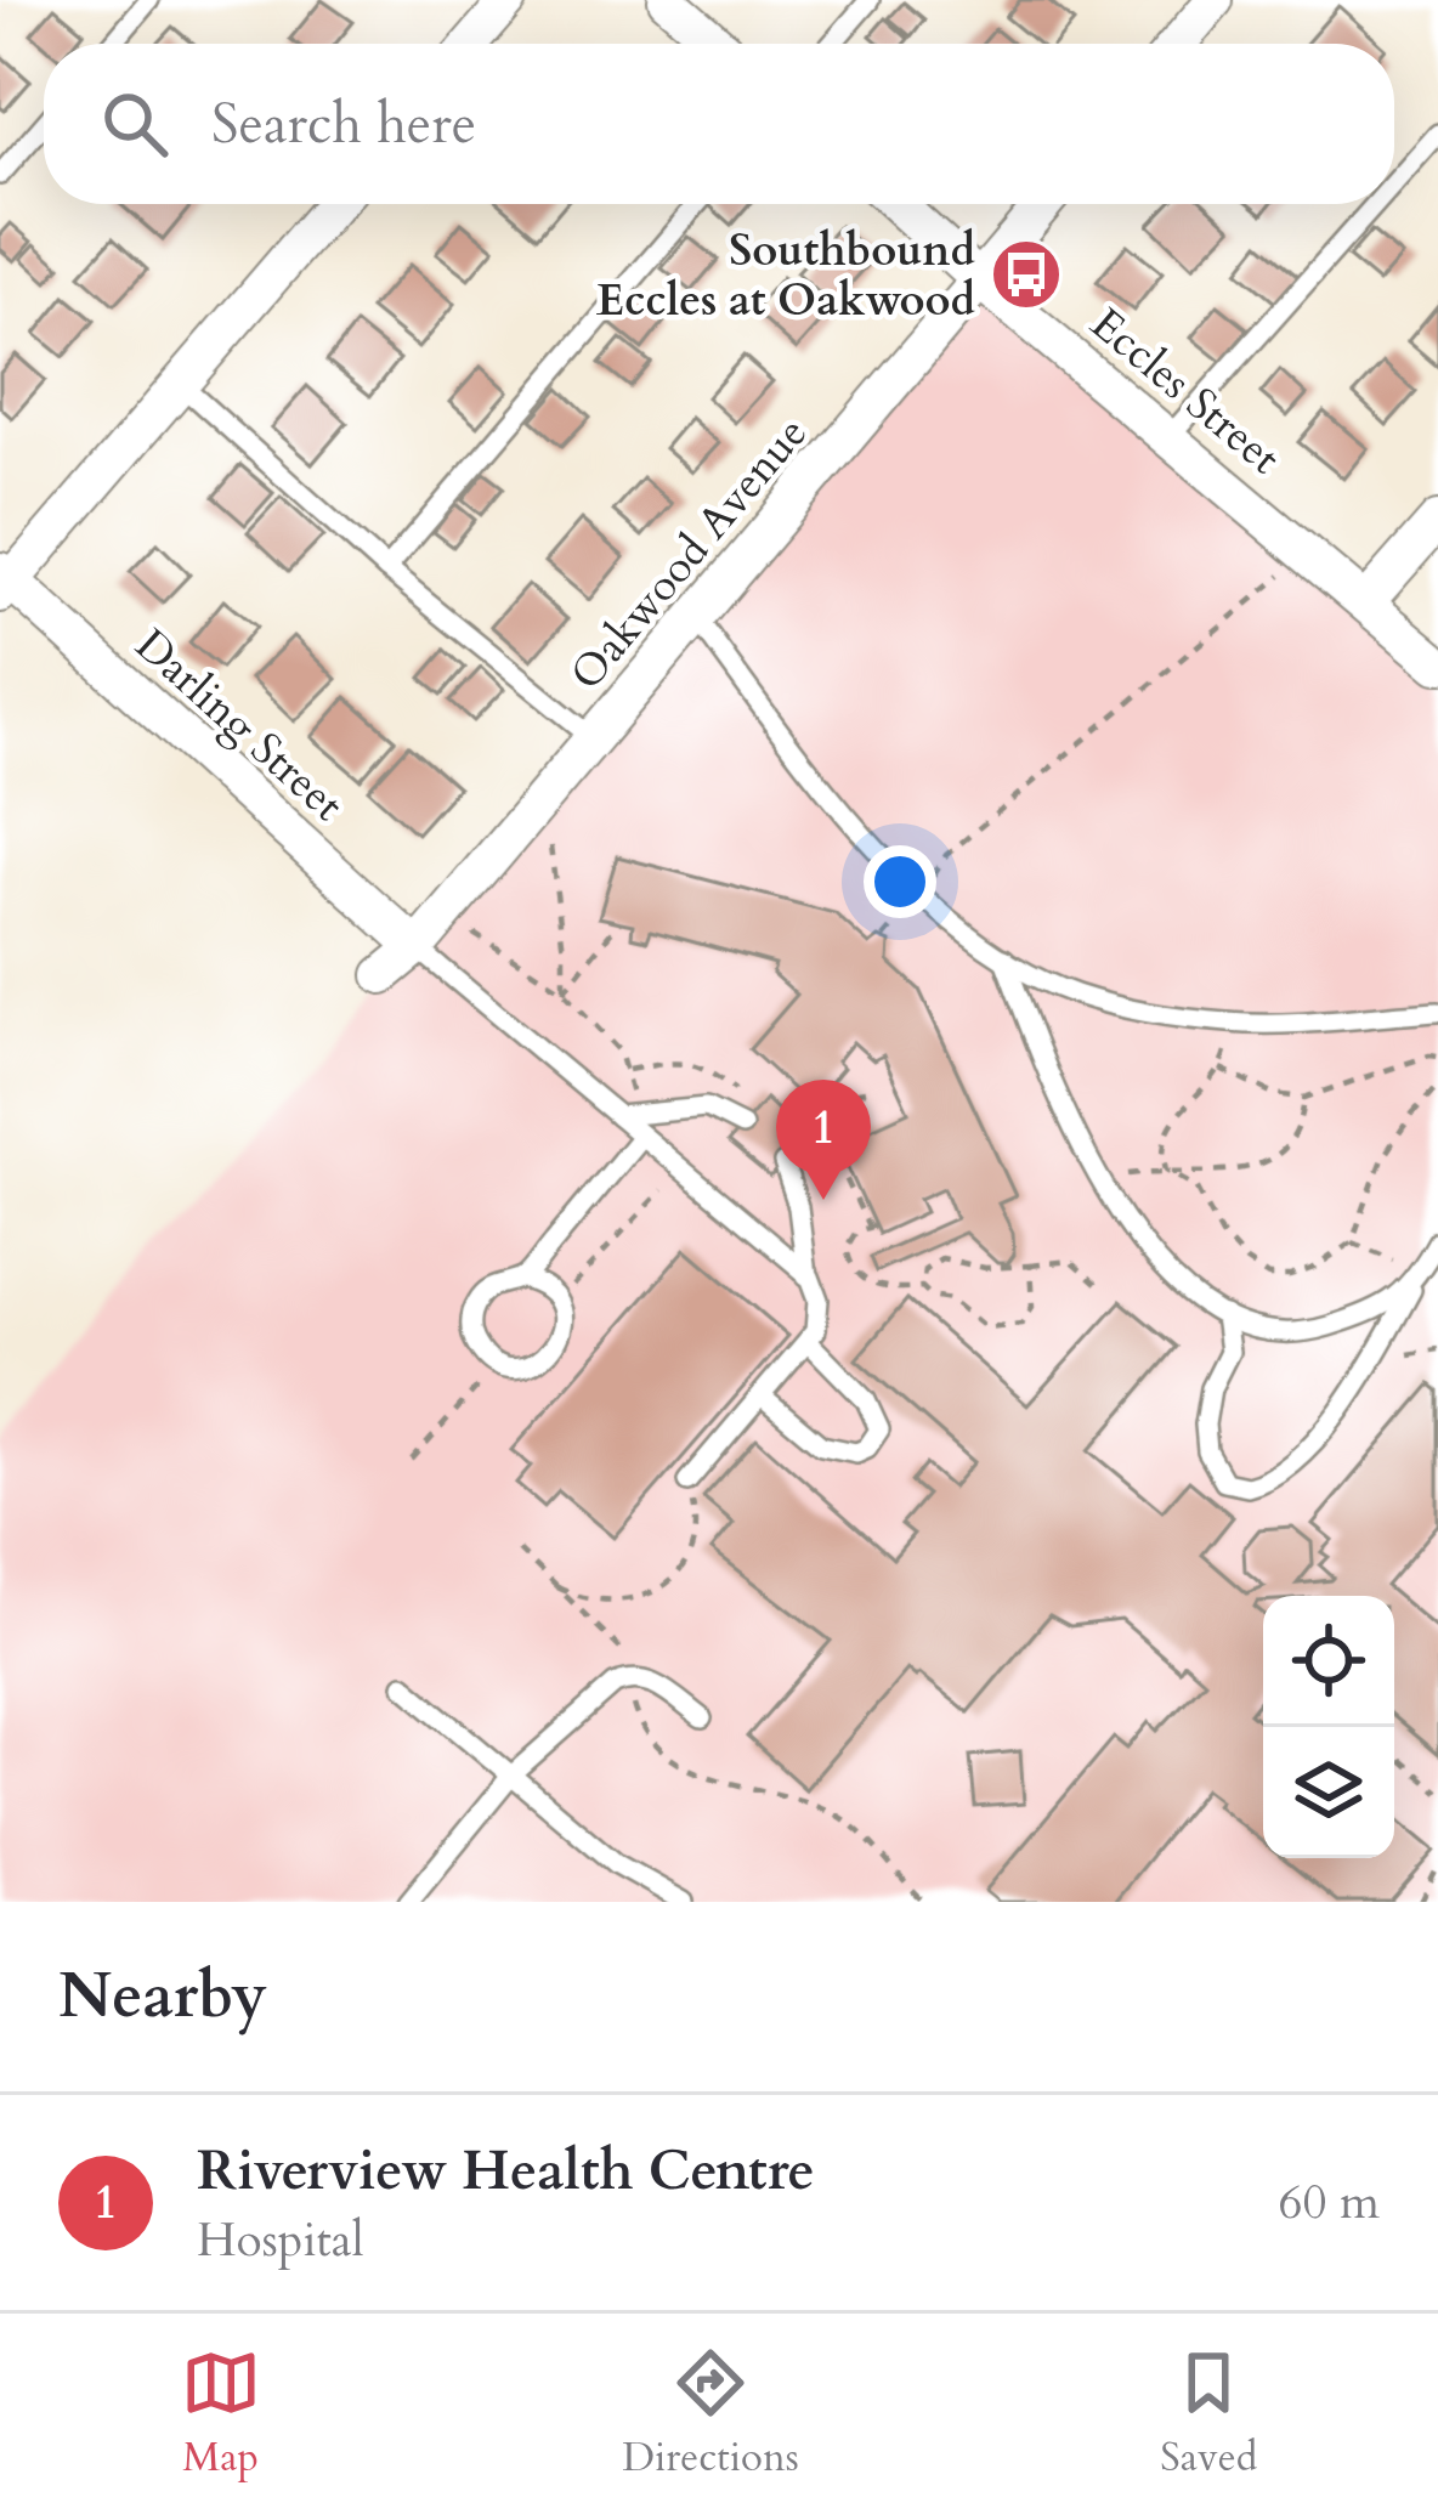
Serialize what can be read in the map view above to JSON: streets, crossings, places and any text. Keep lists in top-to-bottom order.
{
  "streets": {
    "street": ["Eccles Street", "Oakwood Avenue", "Darling Street"]
  },
  "crossings": [
    ["Eccles Street", "Oakwood Avenue"],
    ["Oakwood Avenue", "Darling Street"]
  ],
  "places": {
    "bus stop": ["Southbound Eccles at Oakwood"]
  },
  "page": {
    "search": "Search here",
    "pins": "1",
    "heading": "Nearby",
    "list": [
      {
        "mark": "1",
        "name": "Riverview Health Centre",
        "note": "Hospital",
        "value": "60 m"
      }
    ],
    "nav": ["Map", "Directions", "Saved"]
  }
}
